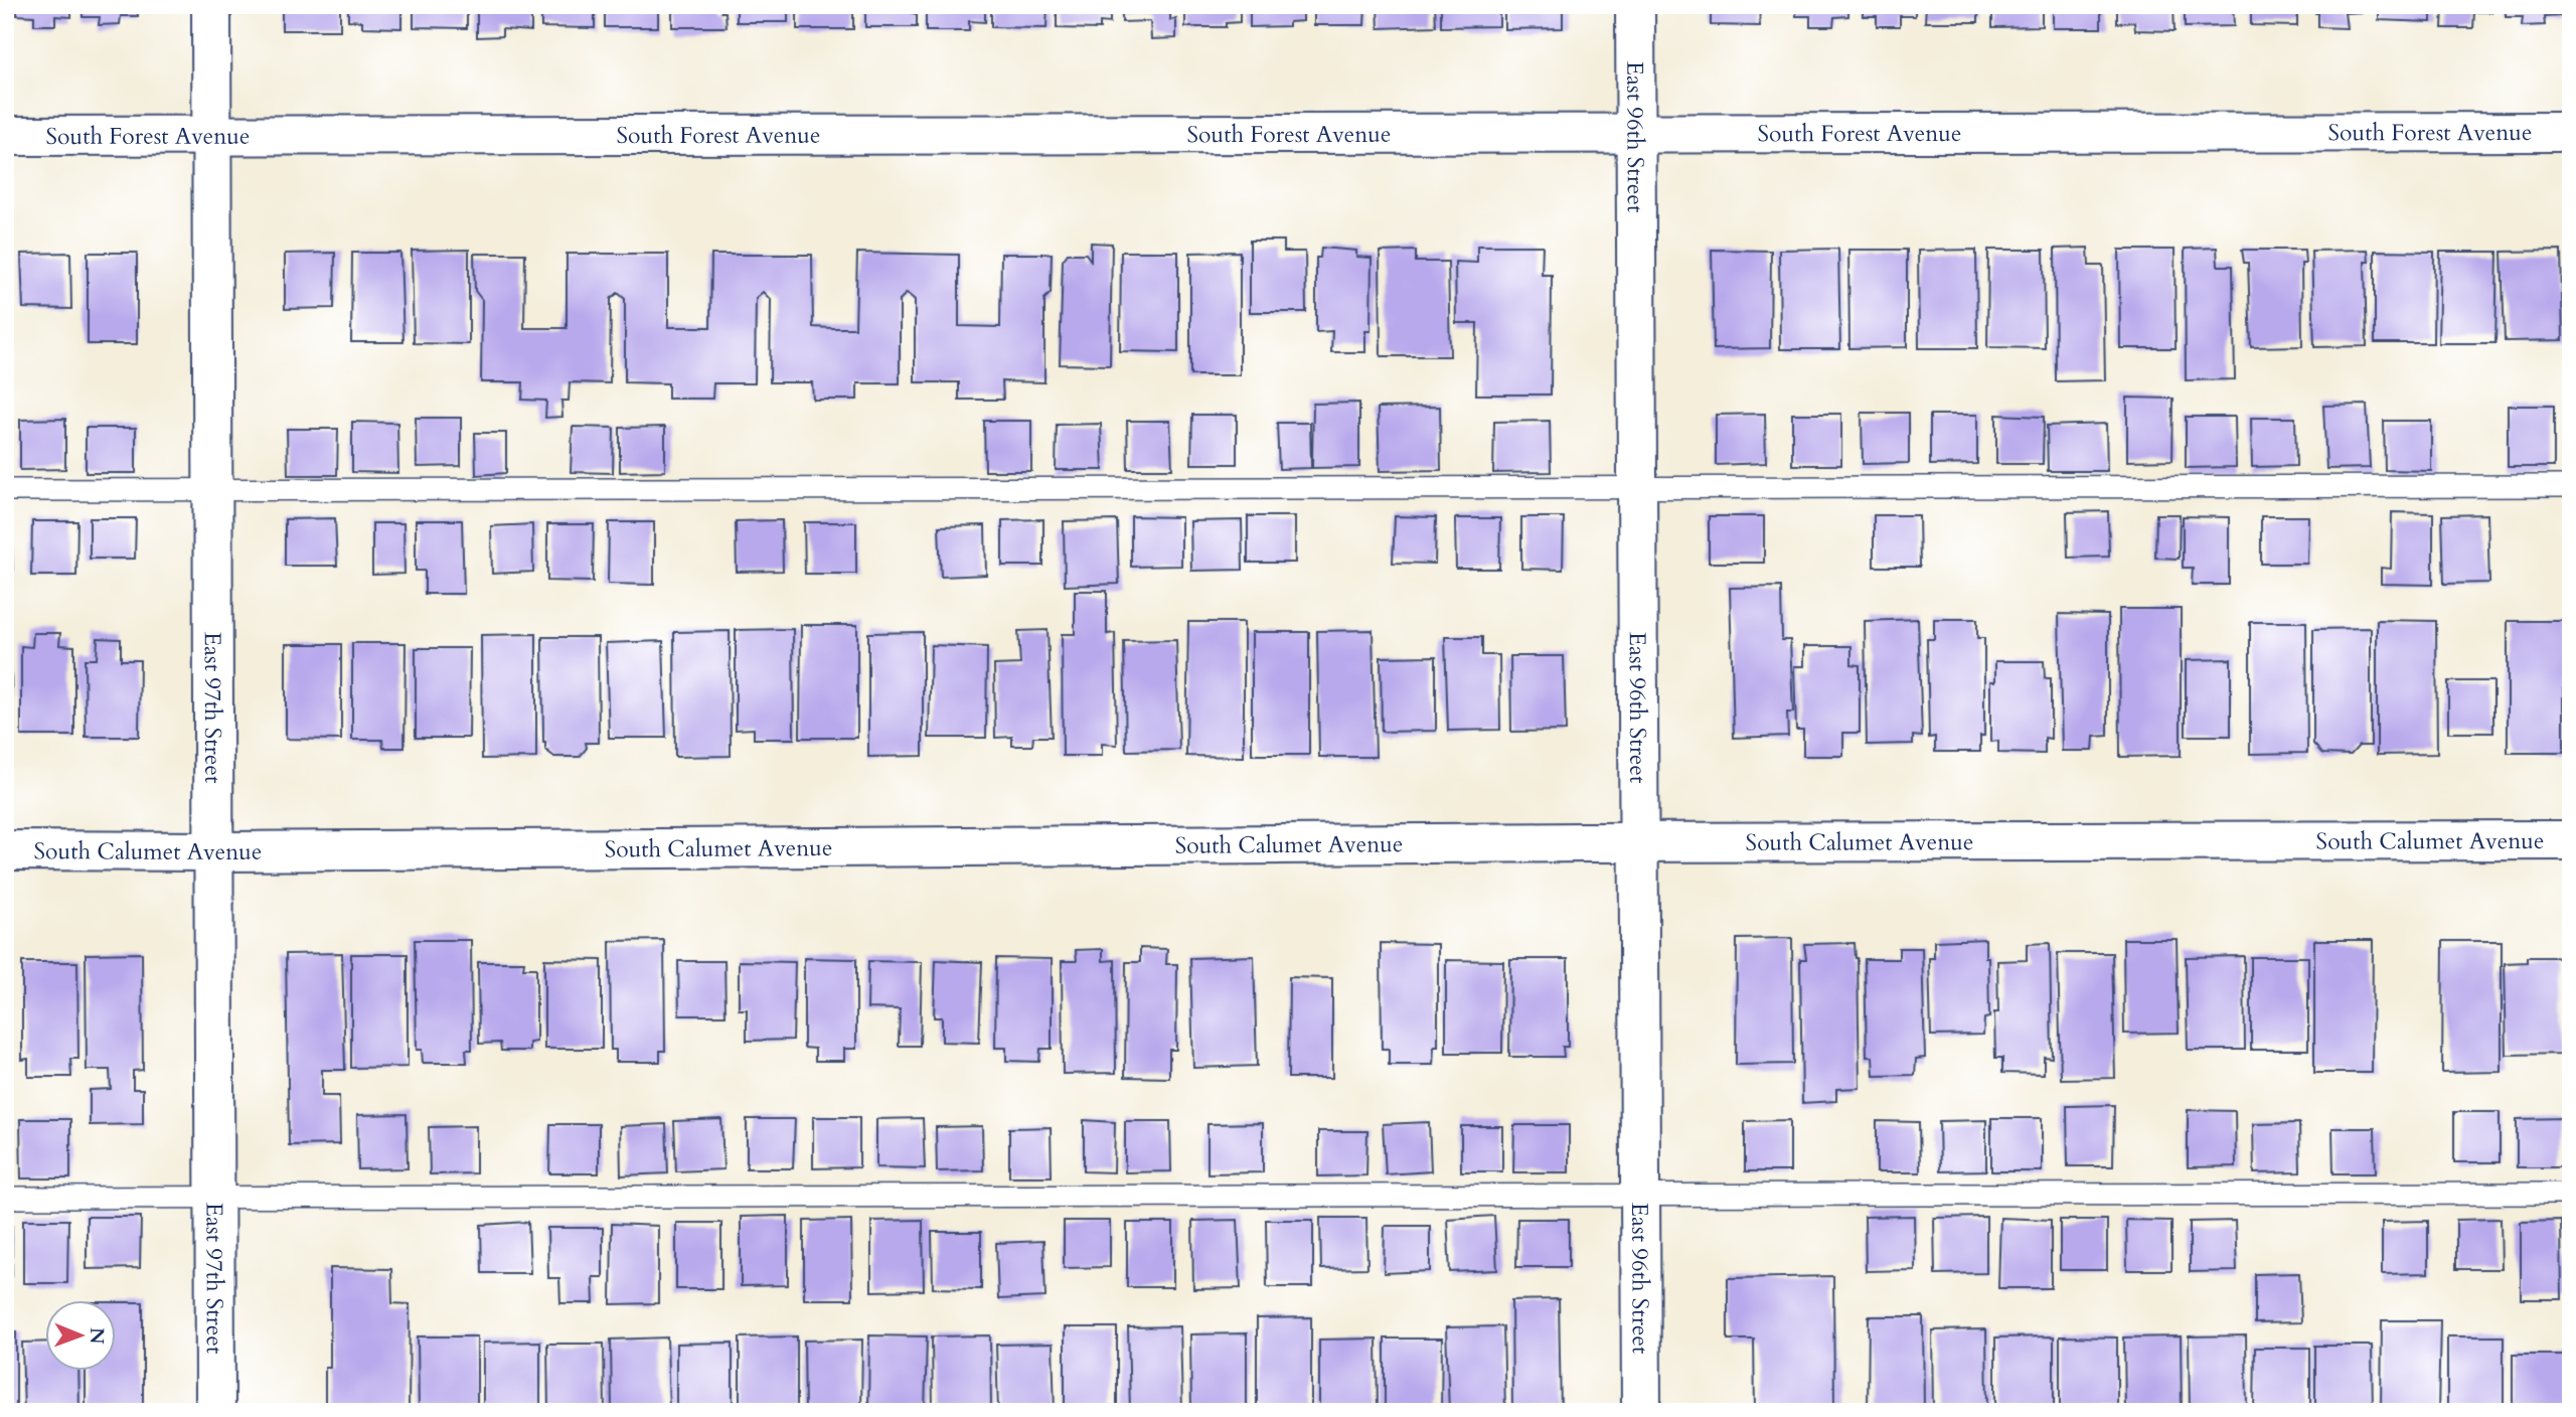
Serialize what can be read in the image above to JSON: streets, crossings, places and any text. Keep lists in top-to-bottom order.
{
  "streets": {
    "street": [
      "South Forest Avenue",
      "East 96th Street",
      "East 97th Street",
      "South Calumet Avenue"
    ]
  },
  "crossings": [
    ["South Forest Avenue", "East 96th Street"],
    ["South Forest Avenue", "East 97th Street"],
    ["East 96th Street", "South Calumet Avenue"],
    ["East 97th Street", "South Calumet Avenue"]
  ],
  "north": "right"
}
